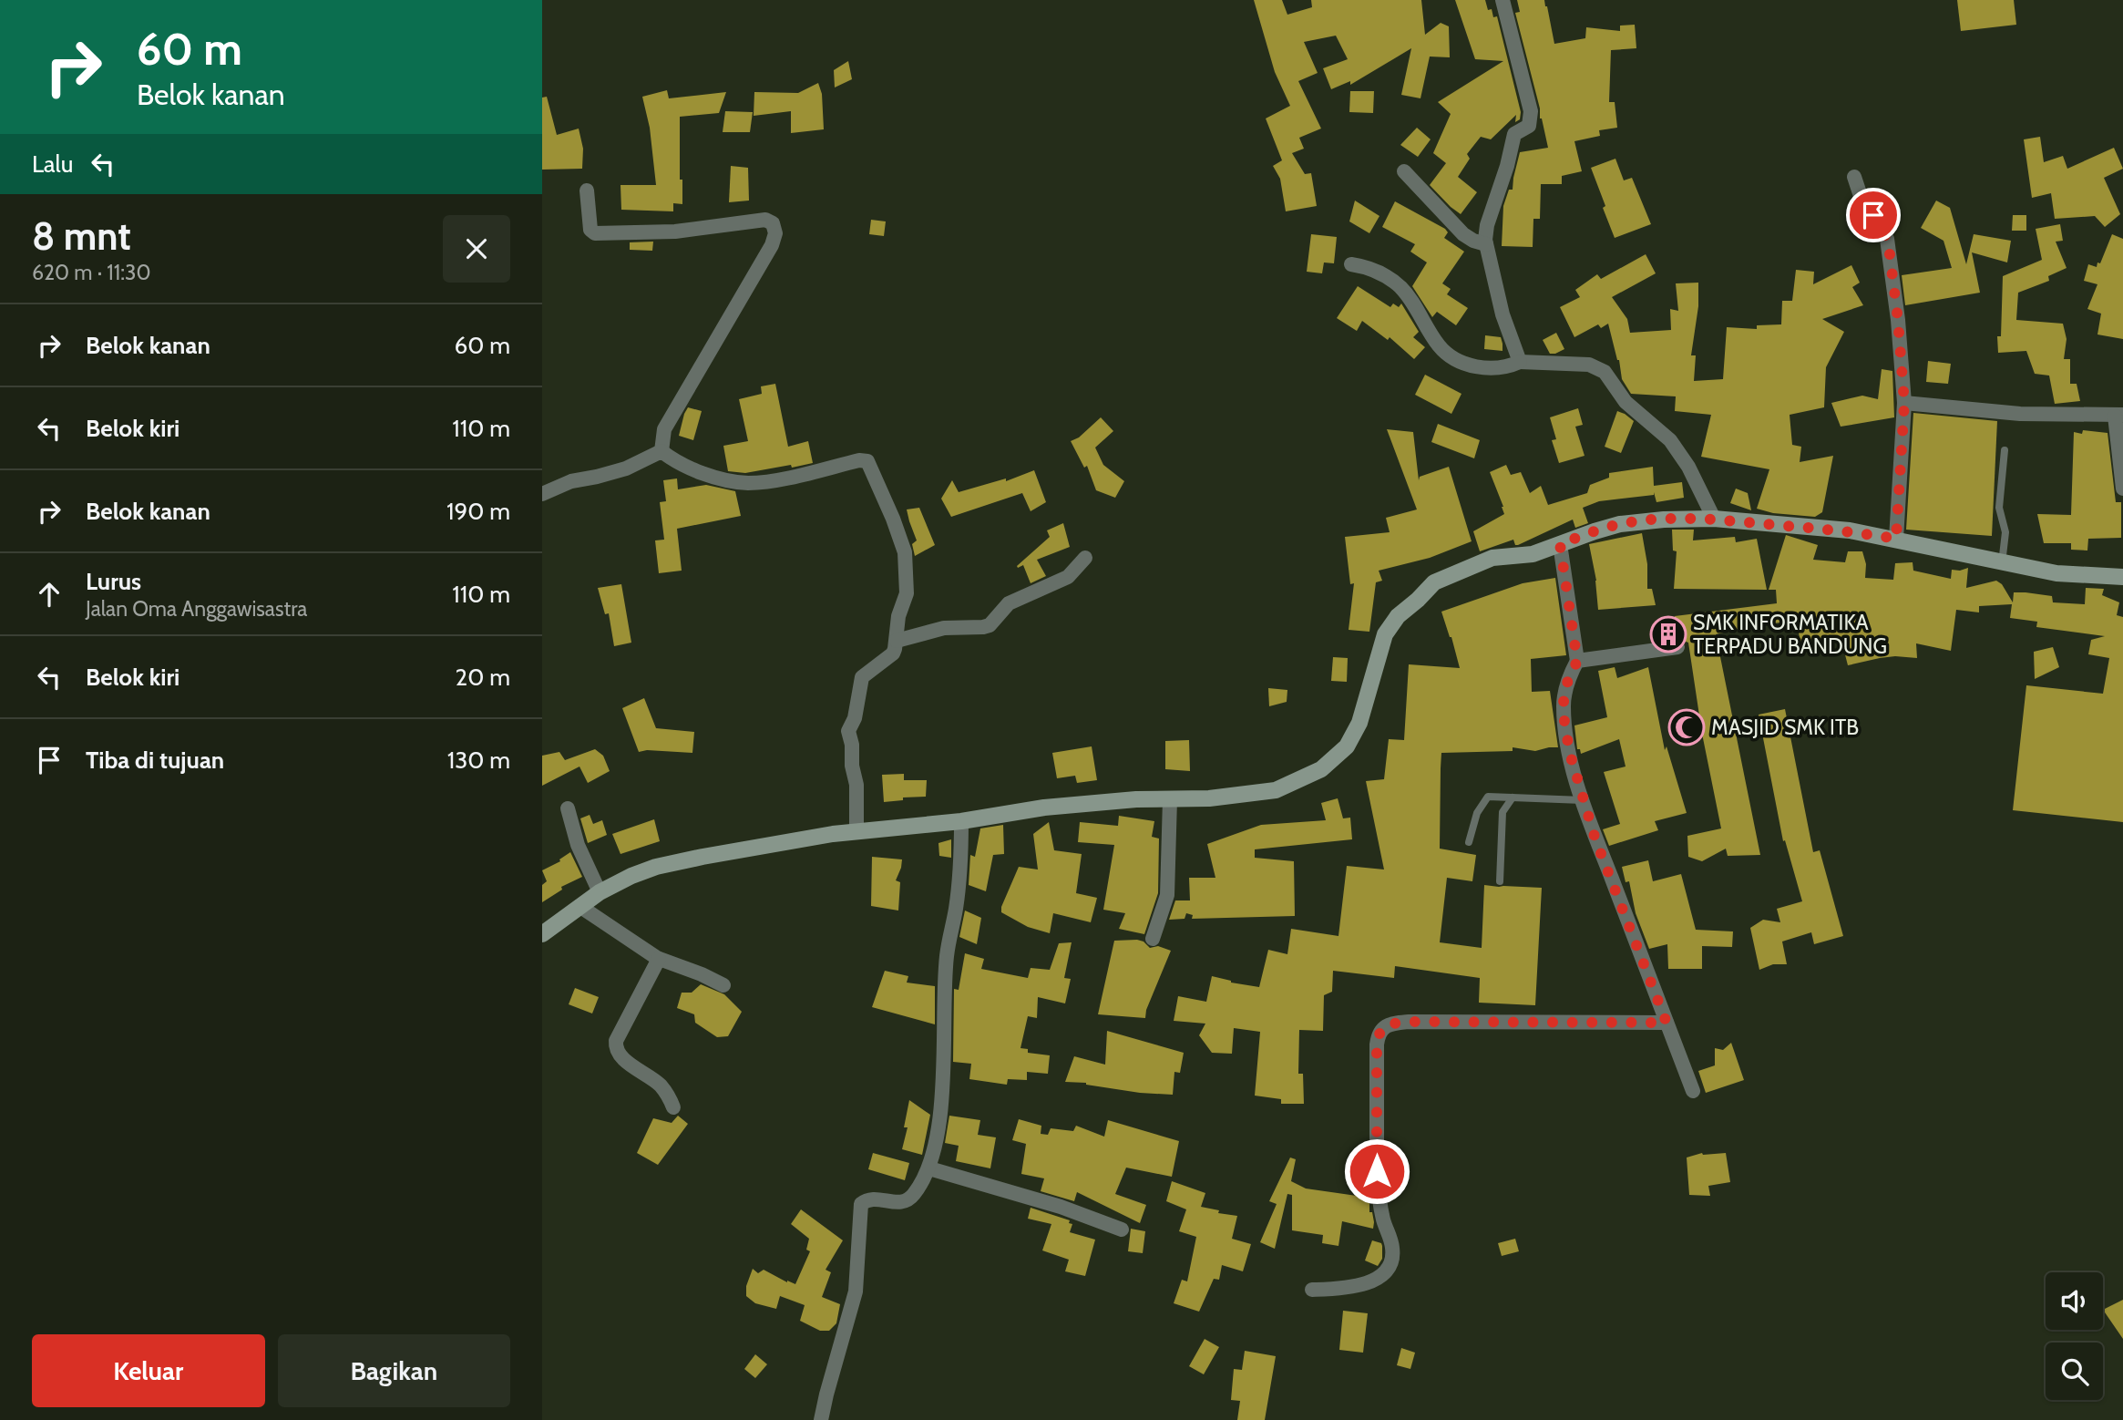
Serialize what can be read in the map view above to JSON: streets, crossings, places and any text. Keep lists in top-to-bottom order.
{
  "places": {
    "building": ["SMK INFORMATIKA TERPADU BANDUNG"],
    "mosque": ["MASJID SMK ITB"]
  },
  "page": {
    "turn": ["60 m", "Belok kanan"],
    "then": "Lalu",
    "heading": ["8 mnt", "620 m · 11:30"],
    "list": [
      {
        "name": "Belok kanan",
        "value": "60 m"
      },
      {
        "name": "Belok kiri",
        "value": "110 m"
      },
      {
        "name": "Belok kanan",
        "value": "190 m"
      },
      {
        "name": "Lurus",
        "note": "Jalan Oma Anggawisastra",
        "value": "110 m"
      },
      {
        "name": "Belok kiri",
        "value": "20 m"
      },
      {
        "name": "Tiba di tujuan",
        "value": "130 m"
      }
    ],
    "buttons": ["Keluar", "Bagikan"]
  }
}
